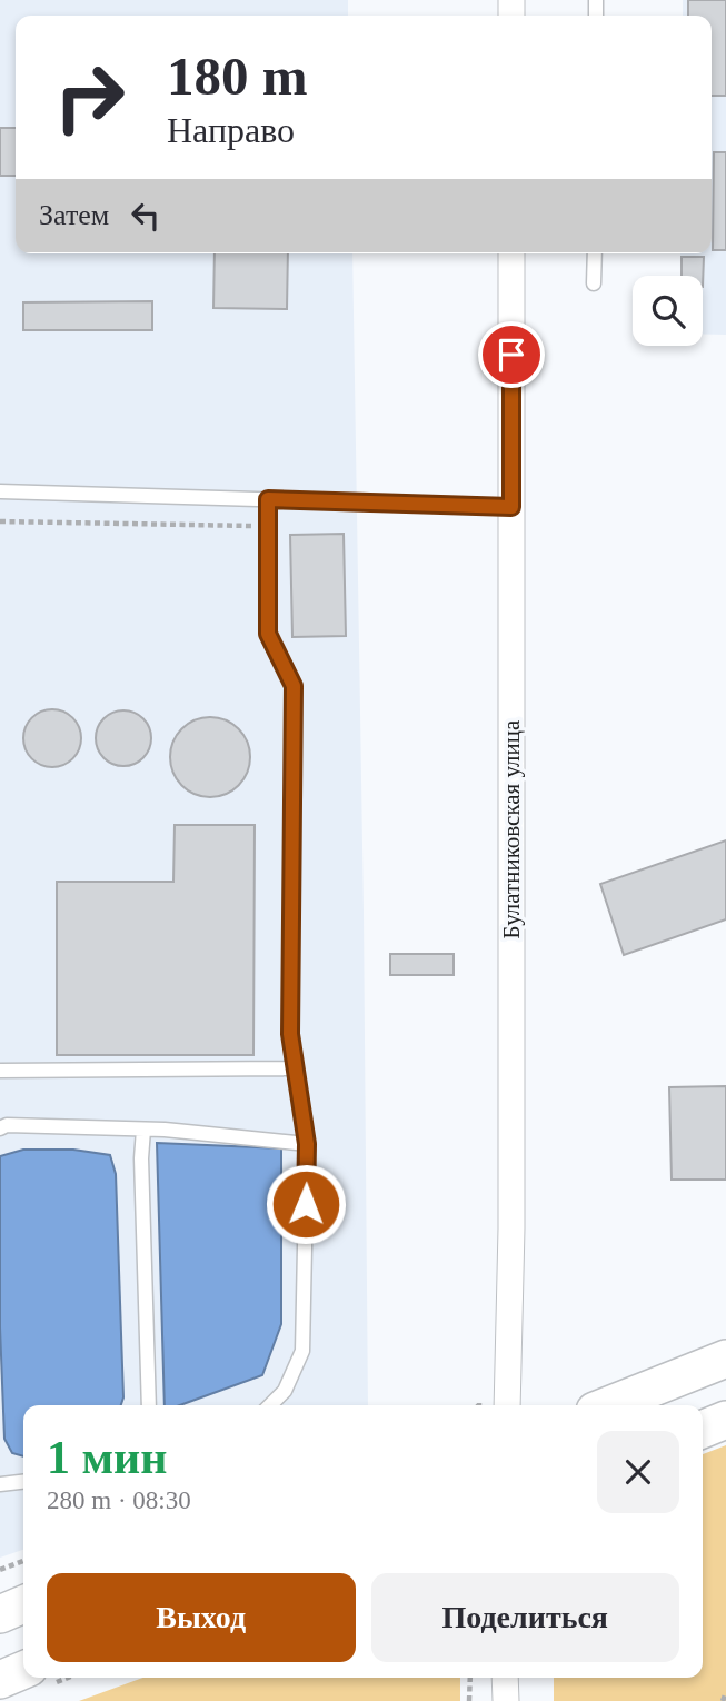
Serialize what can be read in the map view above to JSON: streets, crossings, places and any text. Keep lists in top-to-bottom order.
{
  "streets": {
    "street": ["Булатниковская улица"]
  },
  "page": {
    "turn": ["180 m", "Направо"],
    "then": "Затем",
    "heading": ["1 мин", "280 m · 08:30"],
    "buttons": ["Выход", "Поделиться"]
  }
}
